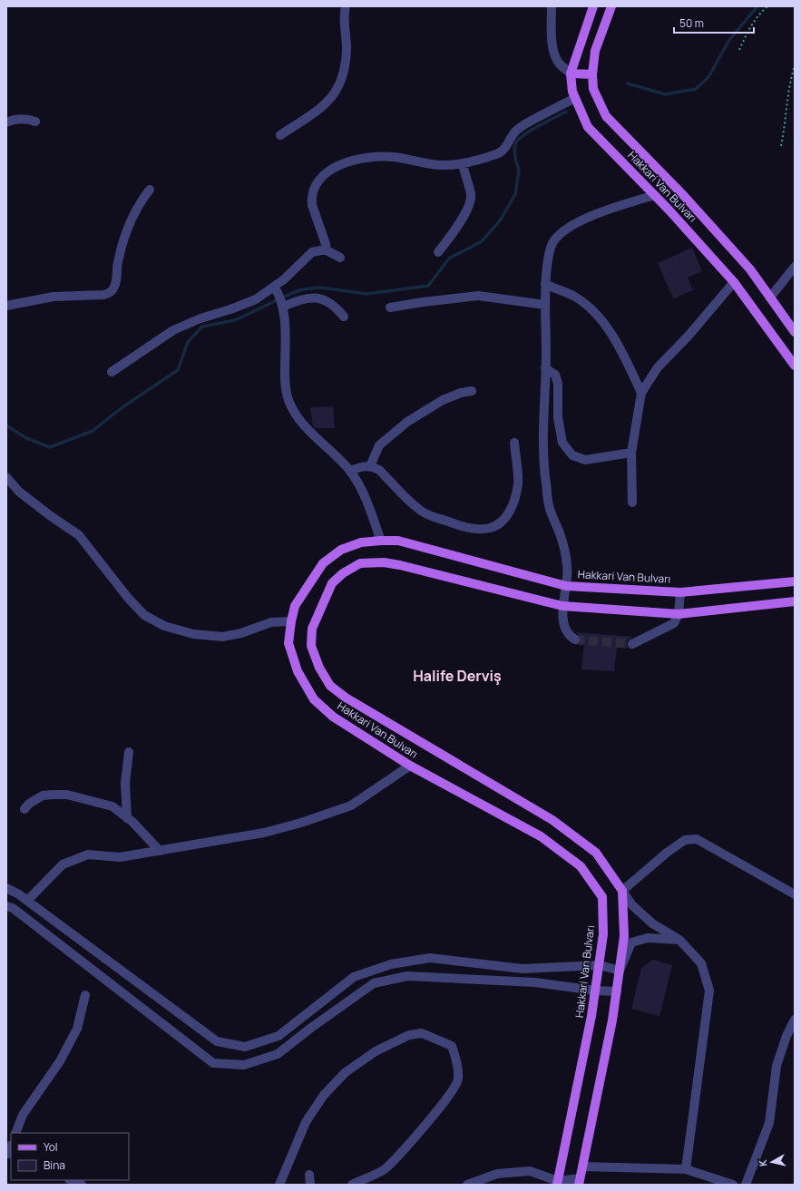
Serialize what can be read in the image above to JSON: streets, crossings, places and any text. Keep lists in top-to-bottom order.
{
  "streets": {
    "main road": ["Hakkari Van Bulvarı"]
  },
  "districts": ["Halife Derviş"],
  "legend": ["Yol", "Bina"],
  "scale_bar": "50 m",
  "north": "left"
}
